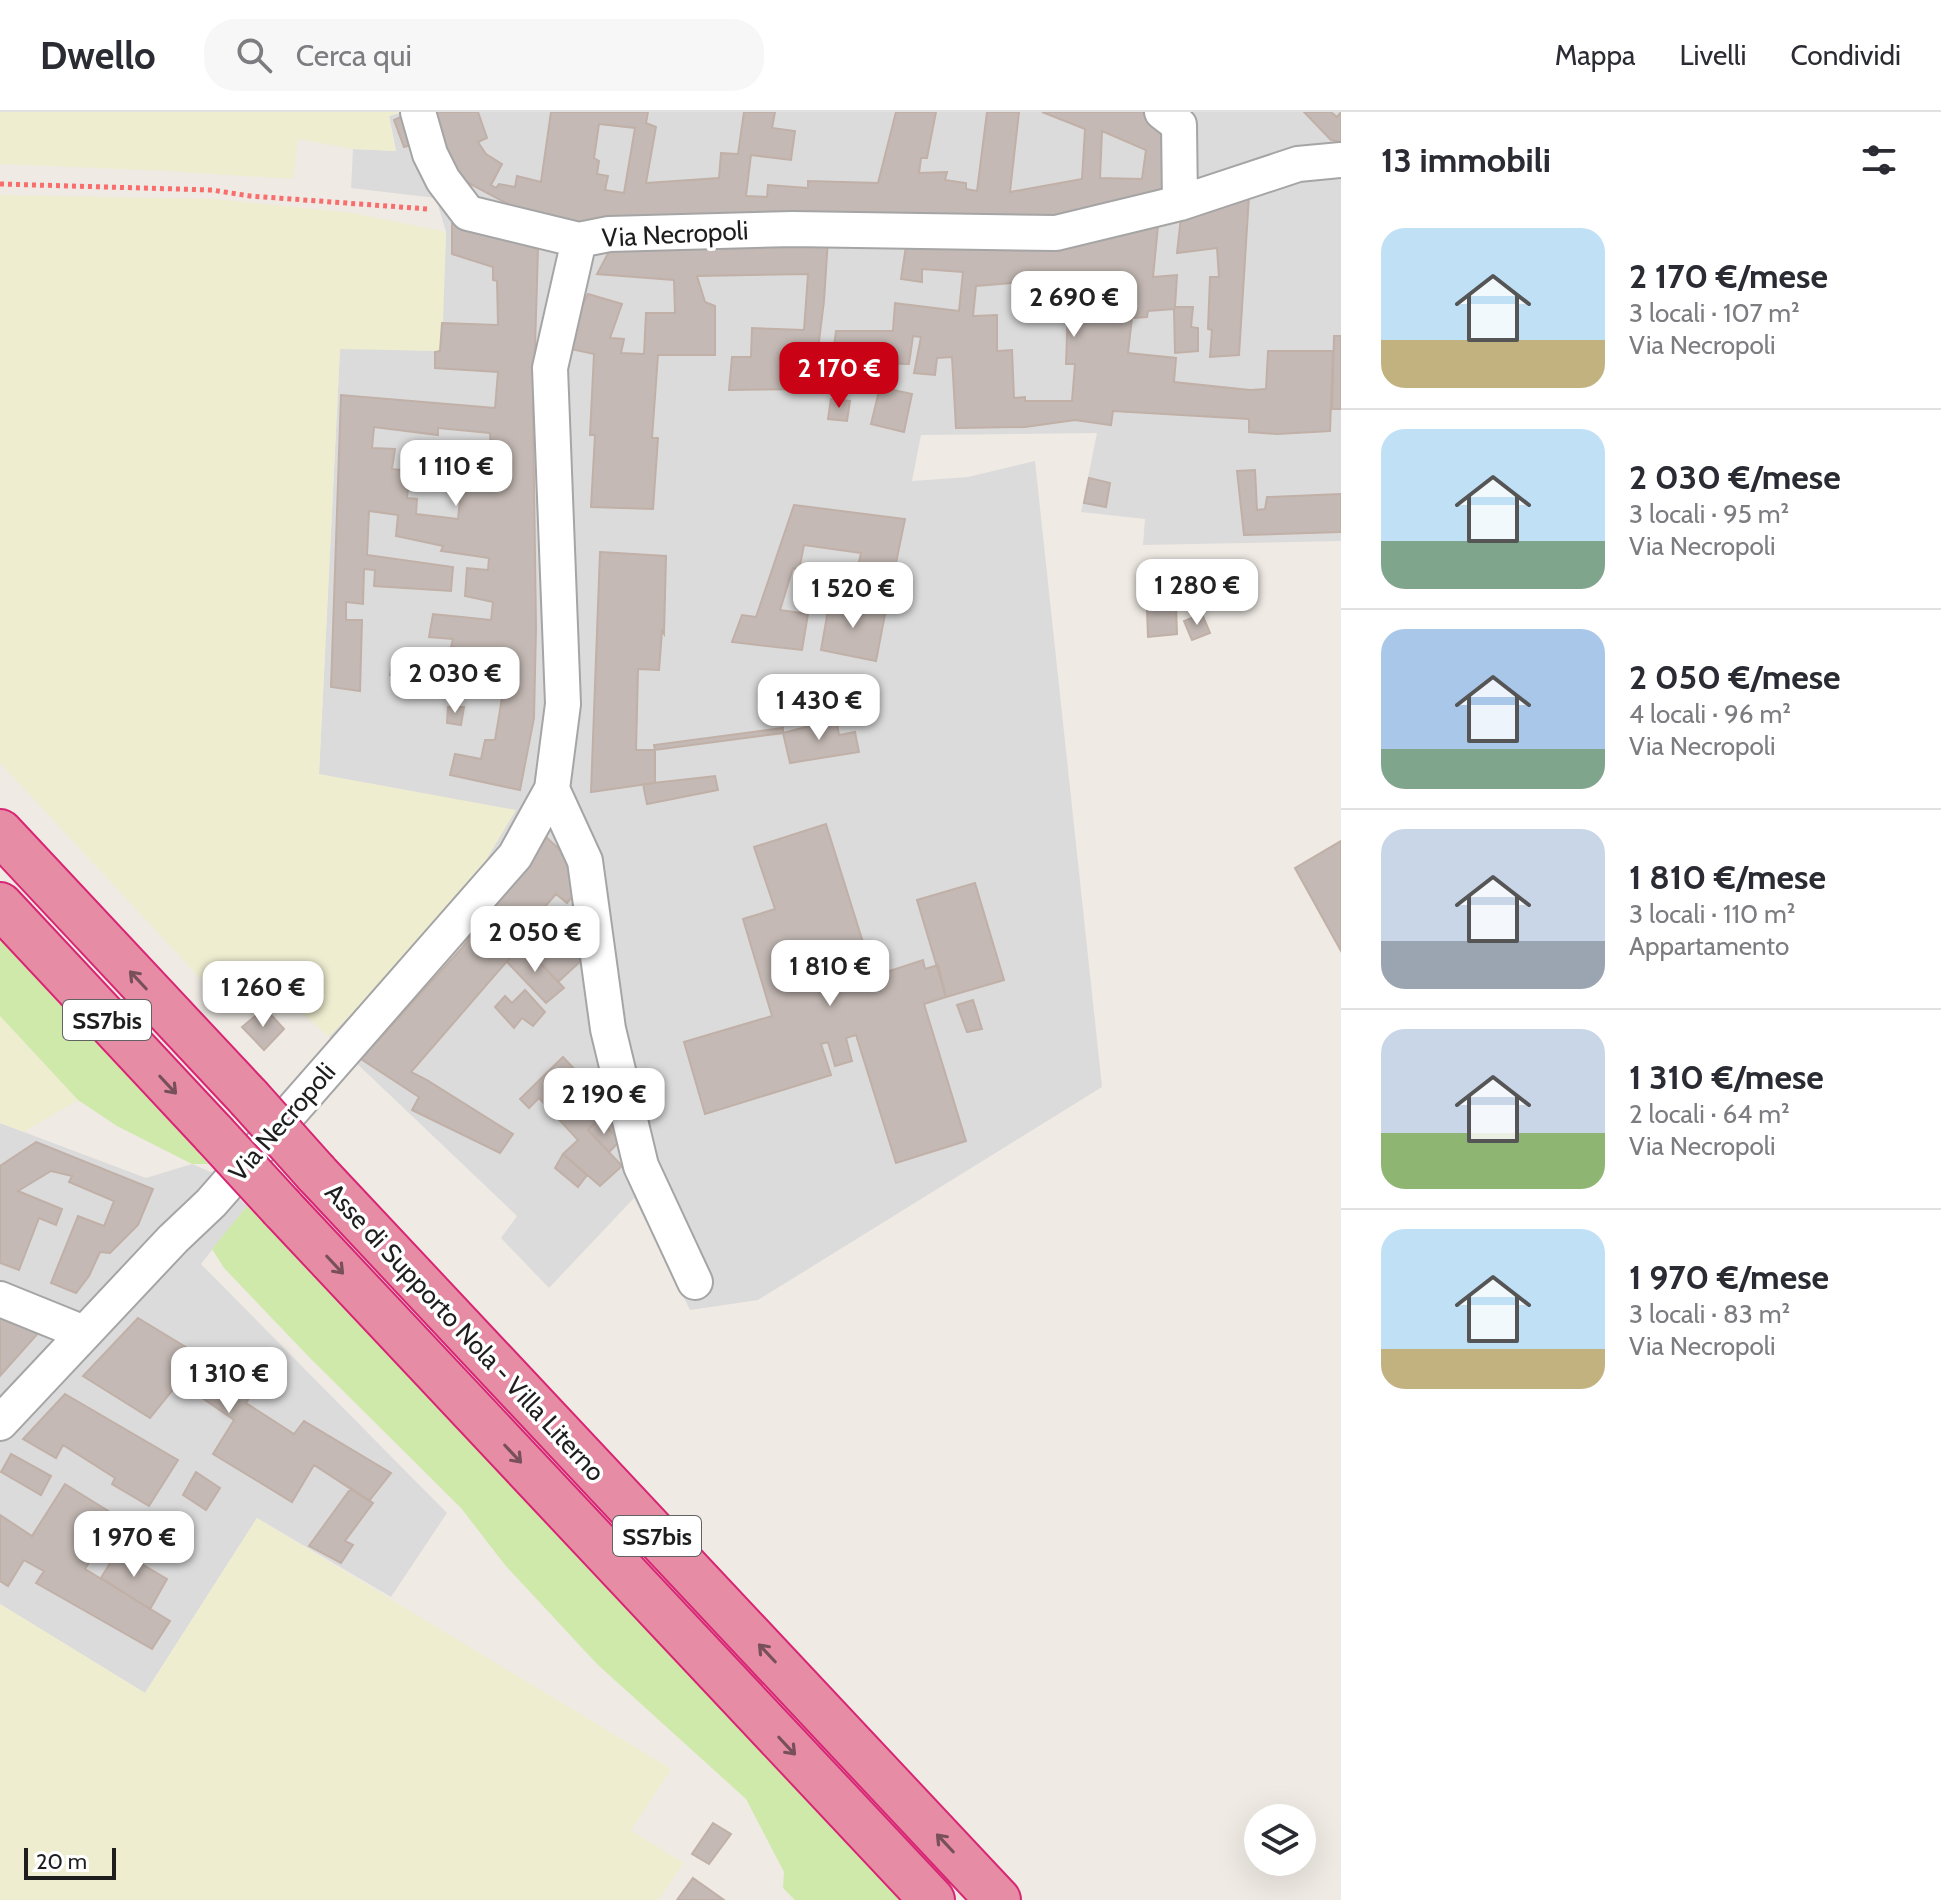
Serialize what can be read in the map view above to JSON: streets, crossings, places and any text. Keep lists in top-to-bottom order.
{
  "streets": {
    "highway": ["SS7bis", "Asse di Supporto Nola - Villa Literno"],
    "street": ["Via Necropoli"]
  },
  "scale_bar": "20 m",
  "page": {
    "header": "Dwello",
    "search": "Cerca qui",
    "nav": ["Mappa", "Livelli", "Condividi"],
    "heading": "13 immobili",
    "list": [
      {
        "name": "2 170 €/mese",
        "note": "3 locali · 107 m² · Via Necropoli"
      },
      {
        "name": "2 030 €/mese",
        "note": "3 locali · 95 m² · Via Necropoli"
      },
      {
        "name": "2 050 €/mese",
        "note": "4 locali · 96 m² · Via Necropoli"
      },
      {
        "name": "1 810 €/mese",
        "note": "3 locali · 110 m² · Appartamento"
      },
      {
        "name": "1 310 €/mese",
        "note": "2 locali · 64 m² · Via Necropoli"
      },
      {
        "name": "1 970 €/mese",
        "note": "3 locali · 83 m² · Via Necropoli"
      }
    ],
    "price": [
      "2 690 €",
      "2 170 €",
      "1 110 €",
      "1 280 €",
      "1 520 €",
      "2 030 €",
      "1 430 €",
      "2 050 €",
      "1 810 €",
      "1 260 €",
      "2 190 €",
      "1 310 €",
      "1 970 €"
    ],
    "scale": "20 m"
  }
}
